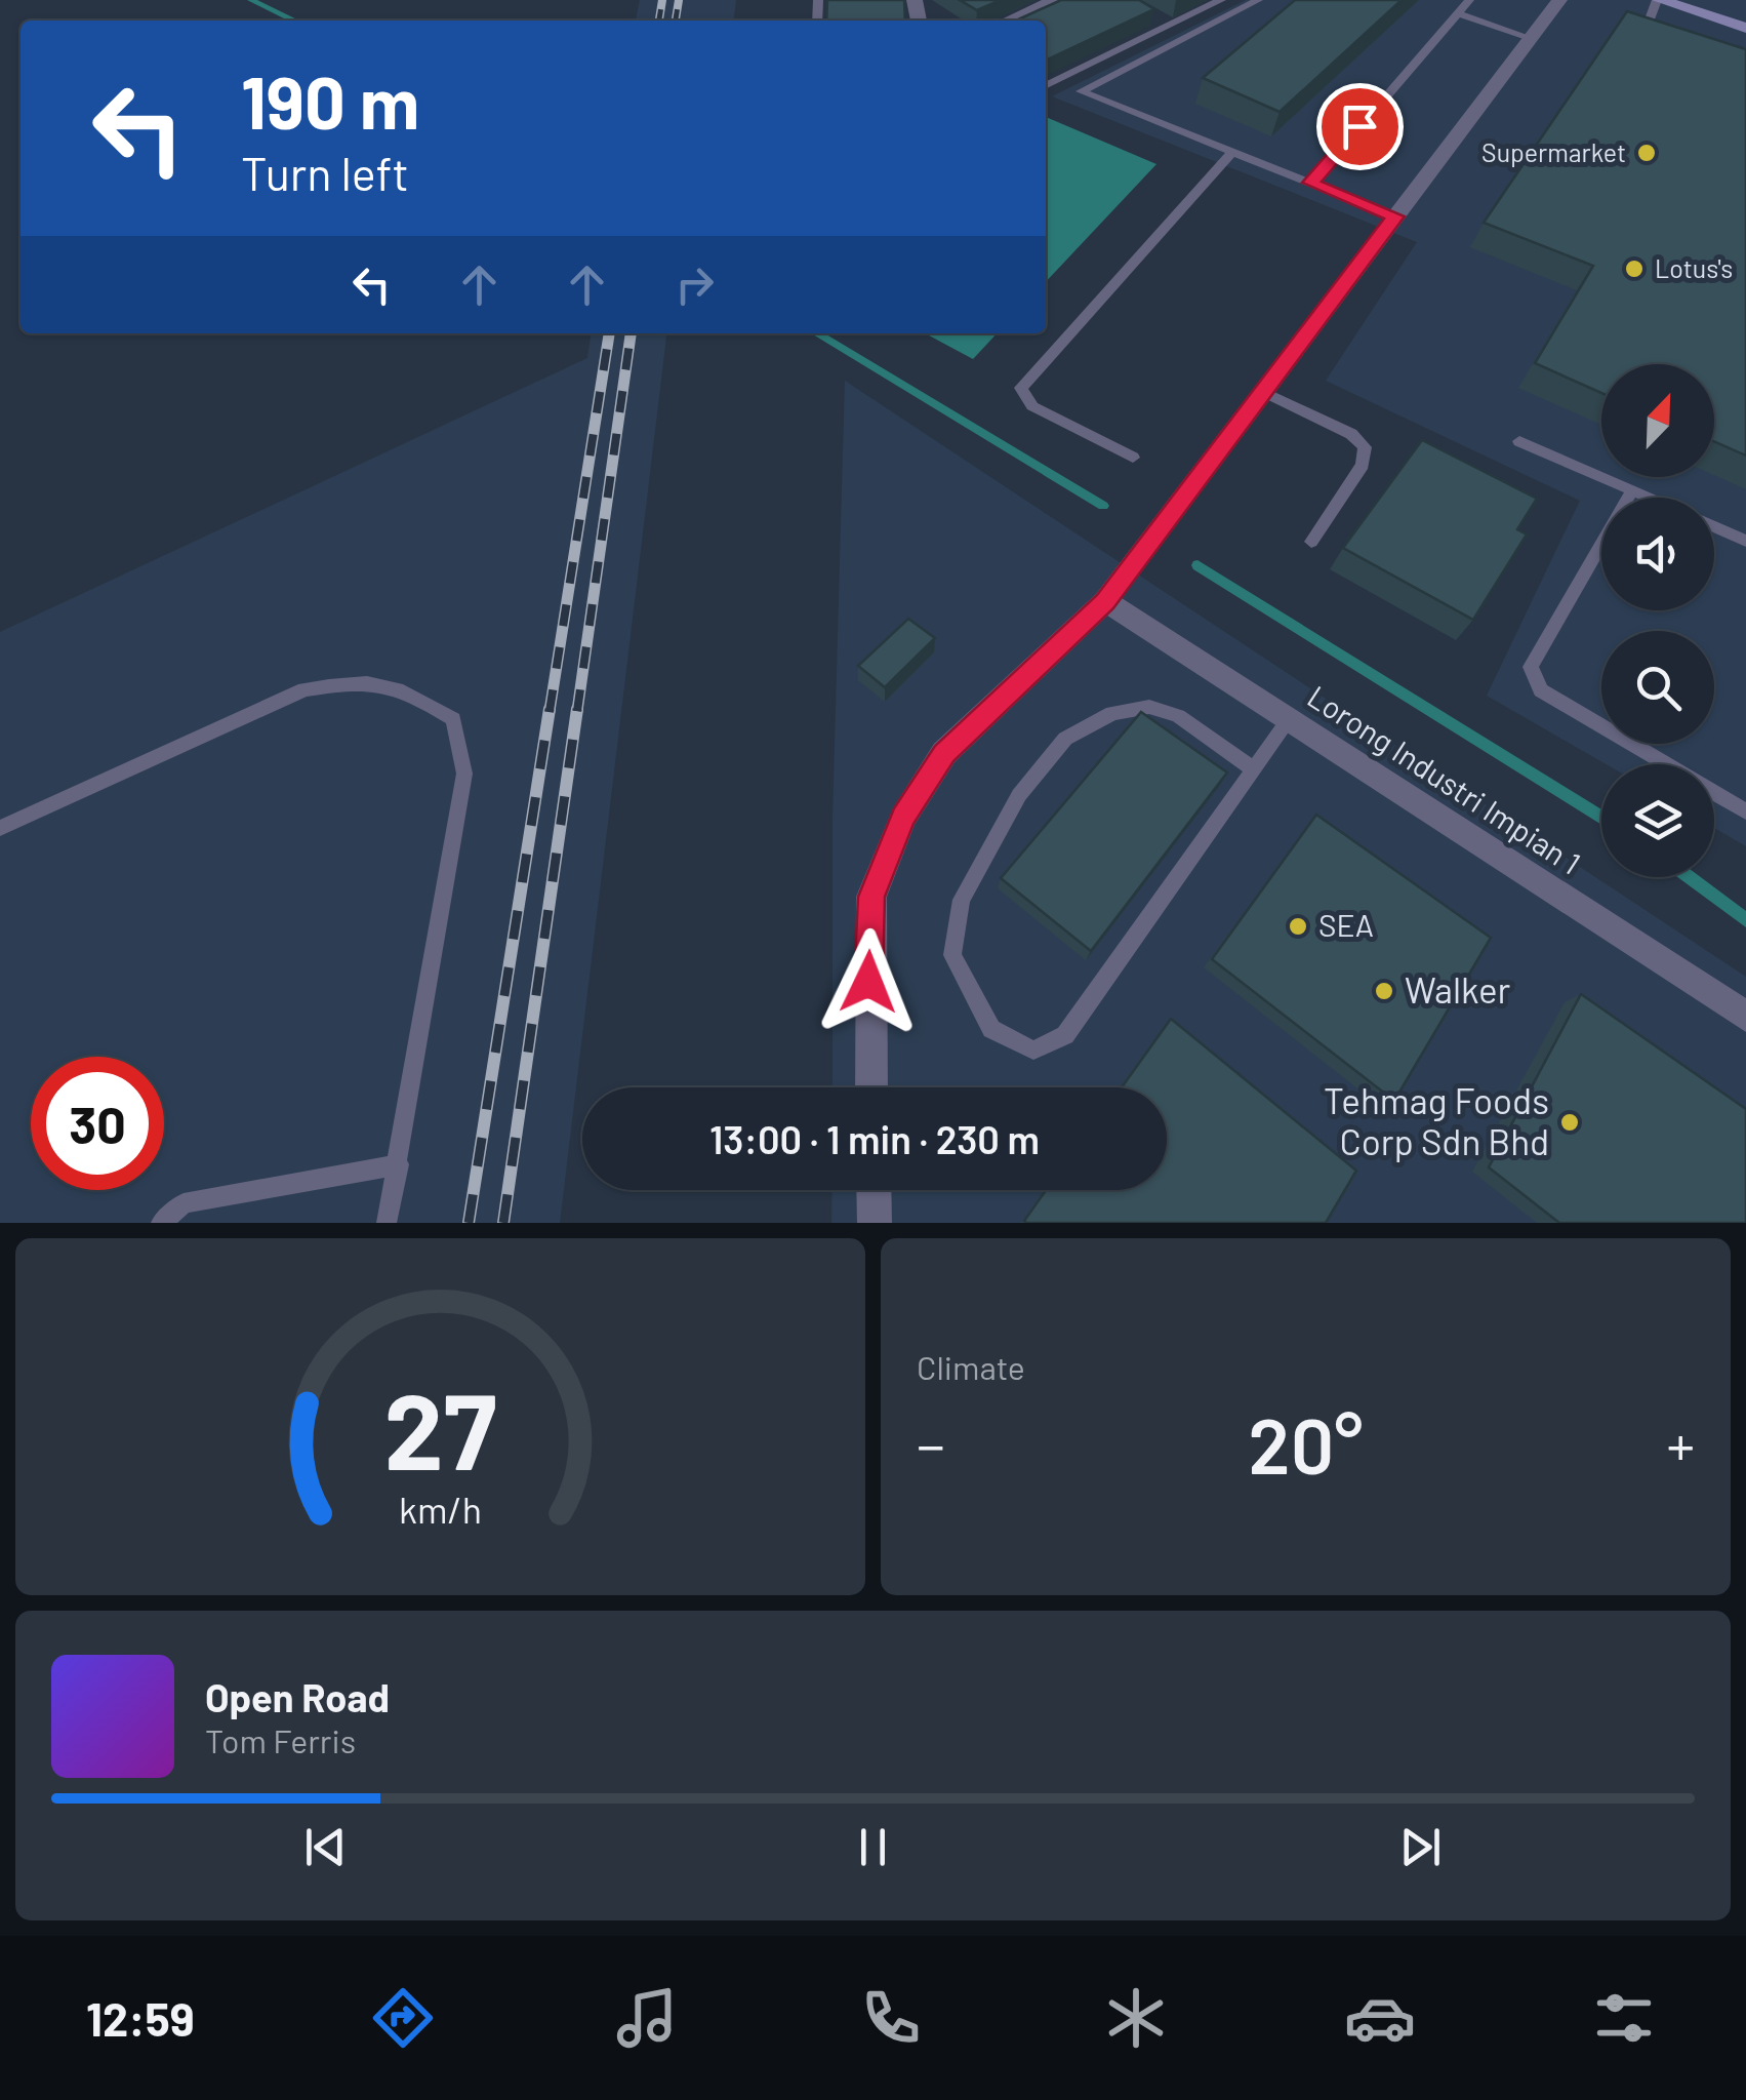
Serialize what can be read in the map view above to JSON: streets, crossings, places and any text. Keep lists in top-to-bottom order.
{
  "streets": {
    "street": ["Lorong Industri Impian 1"]
  },
  "places": [
    "Supermarket",
    "Lotus's",
    "SEA",
    "Walker",
    "Tehmag Foods Corp Sdn Bhd"
  ],
  "north": "top right",
  "page": {
    "turn": ["190 m", "Turn left"],
    "limit": "30",
    "trip": "13:00 · 1 min · 230 m",
    "tile": "Climate",
    "heat": ["−", "20°", "+"],
    "song": ["Open Road", "Tom Ferris"],
    "tabs": "12:59",
    "gauge": ["27", "km/h"]
  }
}
